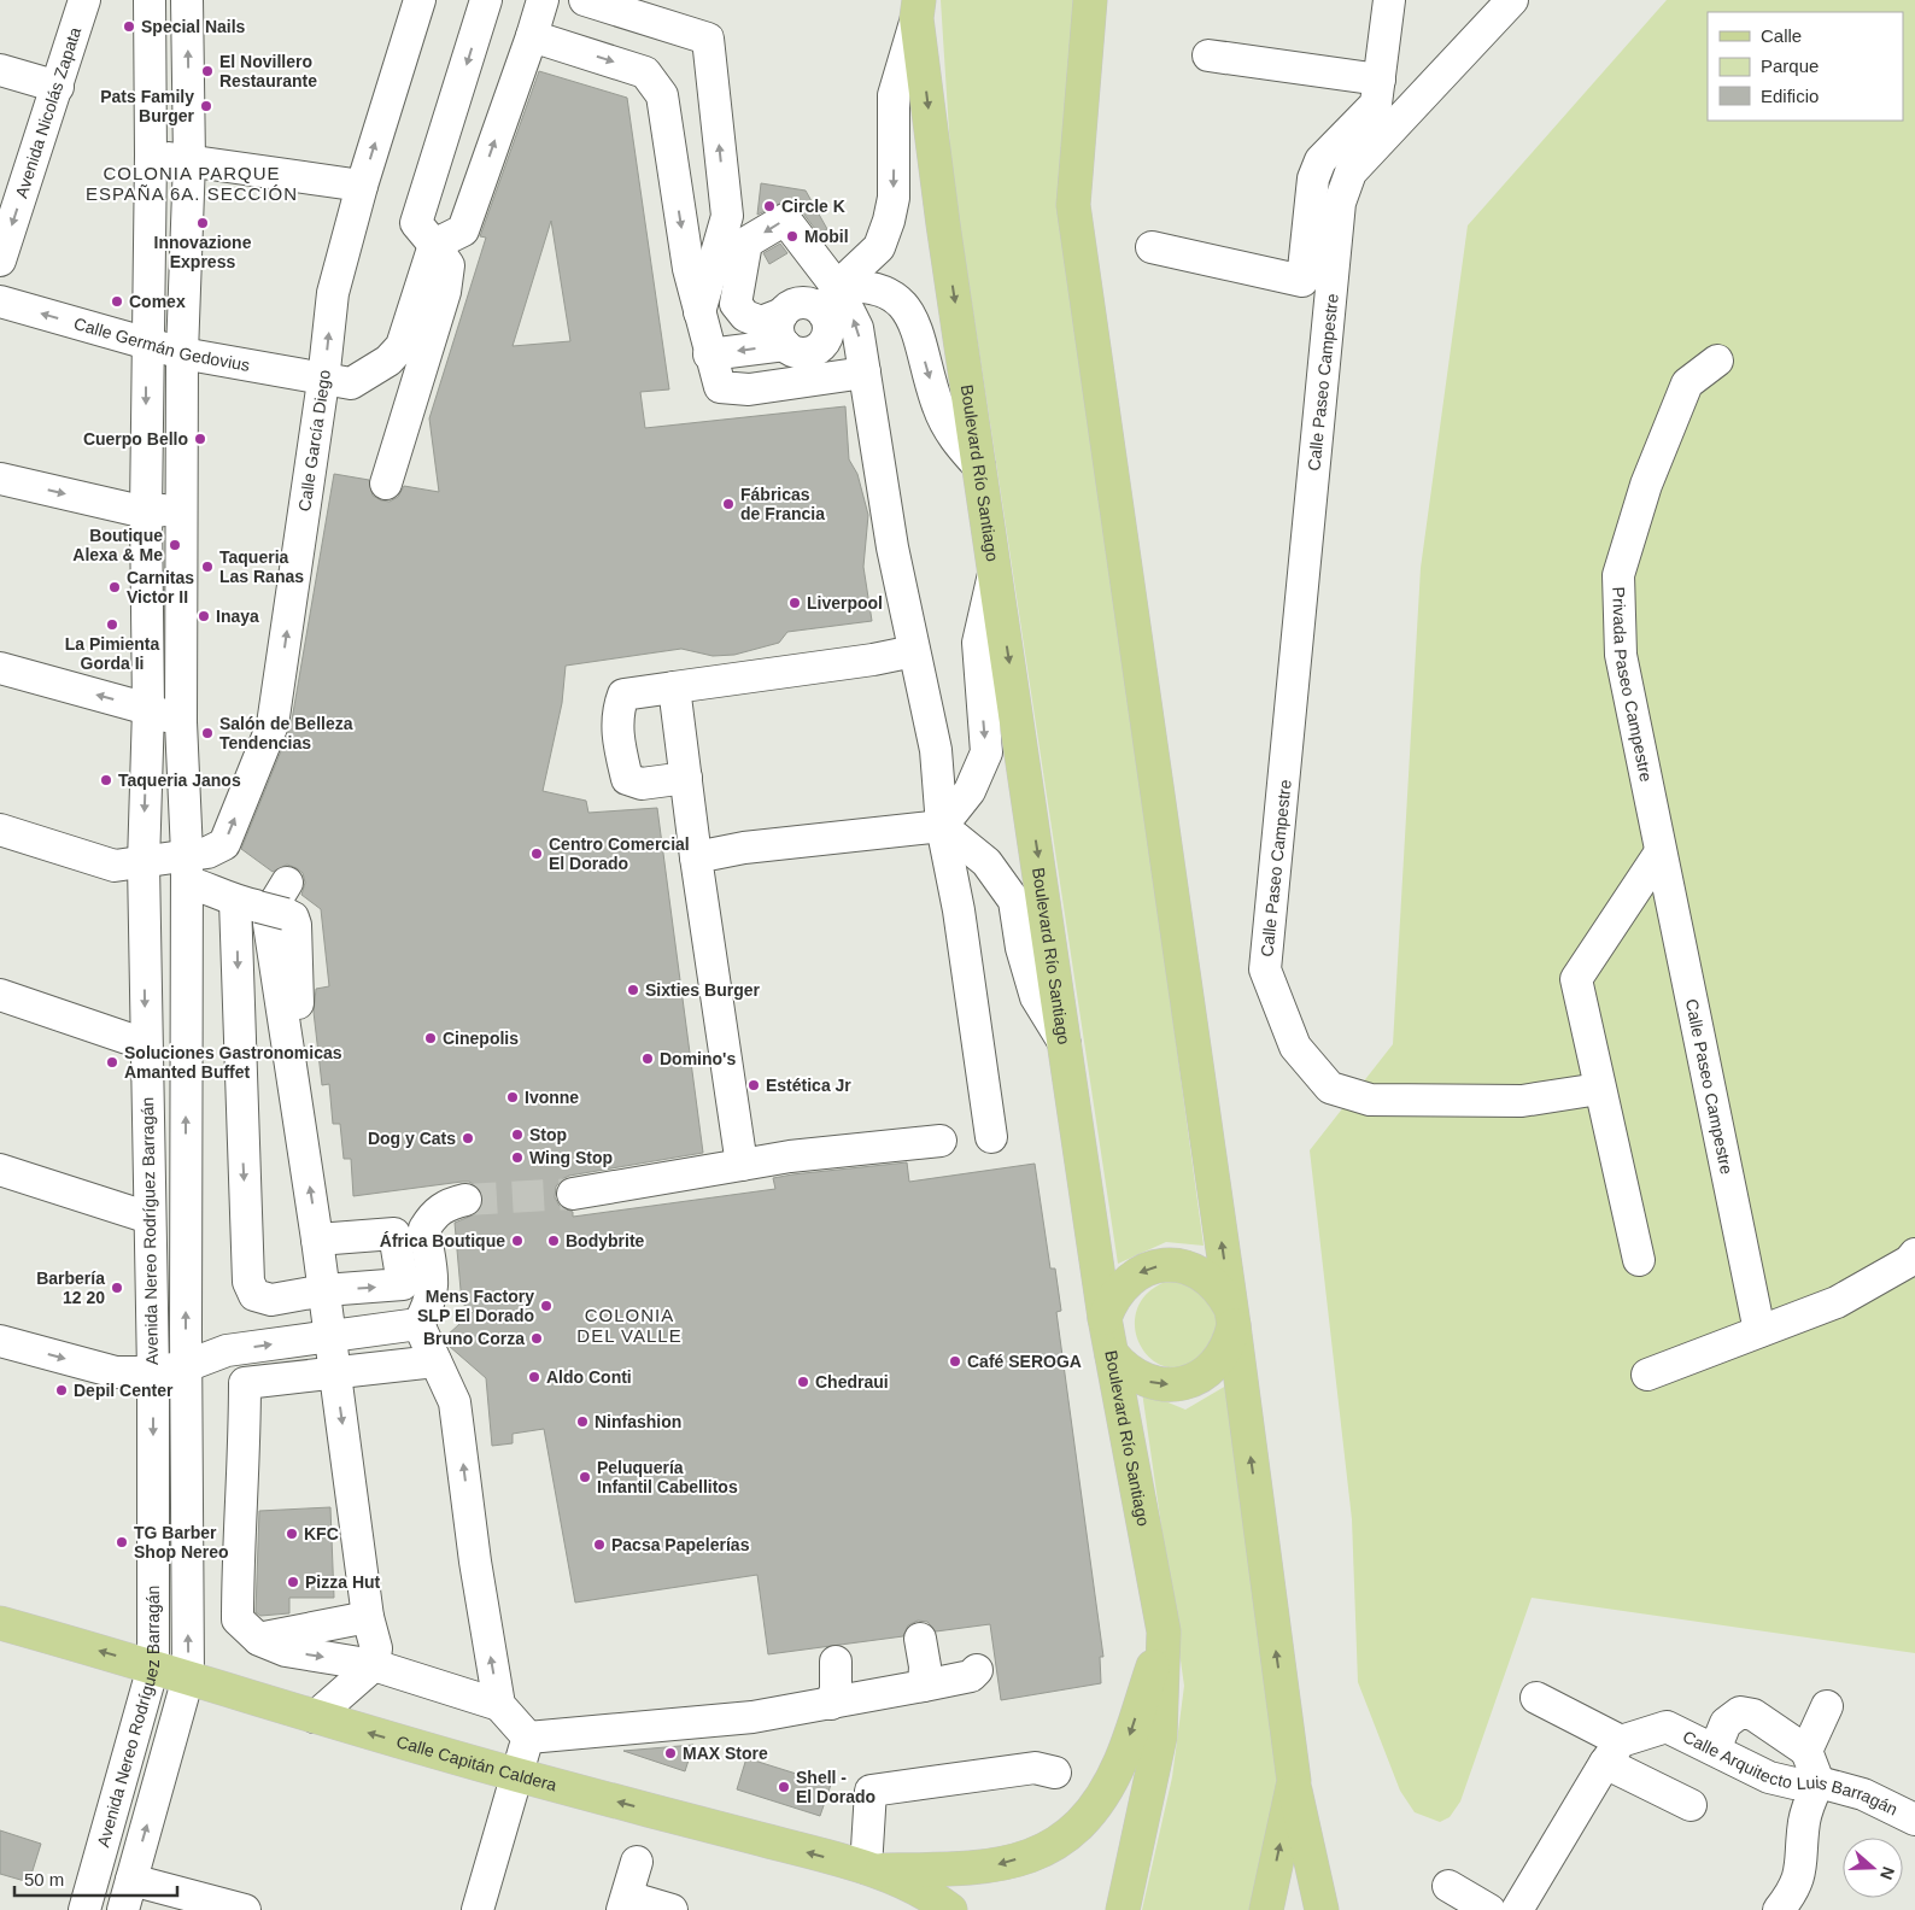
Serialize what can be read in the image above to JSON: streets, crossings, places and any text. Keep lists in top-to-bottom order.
{
  "streets": {
    "main road": ["Boulevard Río Santiago", "Calle Capitán Caldera"],
    "street": [
      "Avenida Nicolás Zapata",
      "Calle Germán Gedovius",
      "Calle Paseo Campestre",
      "Calle García Diego",
      "Privada Paseo Campestre",
      "Avenida Nereo Rodríguez Barragán",
      "Calle Arquitecto Luis Barragán"
    ]
  },
  "crossings": [
    ["Calle Germán Gedovius", "Calle García Diego"],
    ["Calle Germán Gedovius", "Avenida Nereo Rodríguez Barragán"],
    ["Calle Paseo Campestre", "Privada Paseo Campestre"],
    ["Calle García Diego", "Avenida Nereo Rodríguez Barragán"],
    ["Avenida Nereo Rodríguez Barragán", "Calle Capitán Caldera"]
  ],
  "one_way": ["Avenida Nicolás Zapata", "Calle Capitán Caldera"],
  "districts": ["COLONIA PARQUE ESPAÑA 6A. SECCIÓN", "COLONIA DEL VALLE"],
  "places": [
    "Special Nails",
    "El Novillero Restaurante",
    "Pats Family Burger",
    "Circle K",
    "Innovazione Express",
    "Mobil",
    "Comex",
    "Cuerpo Bello",
    "Fábricas de Francia",
    "Boutique Alexa & Me",
    "Taqueria Las Ranas",
    "Carnitas Victor II",
    "Liverpool",
    "Inaya",
    "La Pimienta Gorda Ii",
    "Salón de Belleza Tendencias",
    "Taqueria Janos",
    "Centro Comercial El Dorado",
    "Sixties Burger",
    "Cinepolis",
    "Domino's",
    "Soluciones Gastronomicas Amanted Buffet",
    "Estética Jr",
    "Ivonne",
    "Stop",
    "Dog y Cats",
    "Wing Stop",
    "África Boutique",
    "Bodybrite",
    "Barbería 12 20",
    "Mens Factory SLP El Dorado",
    "Bruno Corza",
    "Café SEROGA",
    "Aldo Conti",
    "Chedraui",
    "Depil Center",
    "Ninfashion",
    "Peluquería Infantil Cabellitos",
    "KFC",
    "TG Barber Shop Nereo",
    "Pacsa Papelerías",
    "Pizza Hut",
    "MAX Store",
    "Shell - El Dorado"
  ],
  "legend": ["Calle", "Parque", "Edificio"],
  "scale_bar": "50 m",
  "north": "right"
}
